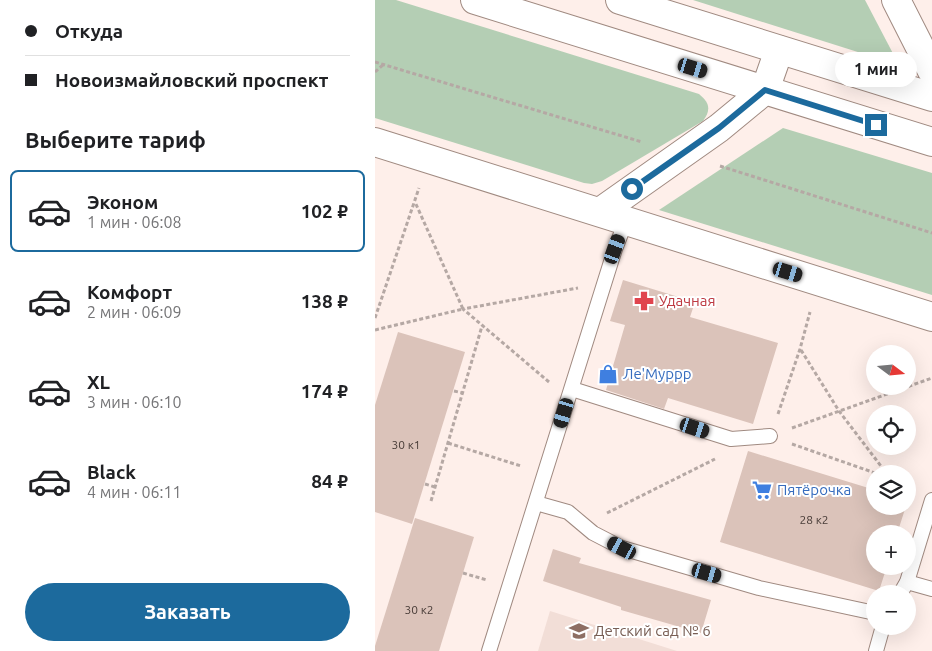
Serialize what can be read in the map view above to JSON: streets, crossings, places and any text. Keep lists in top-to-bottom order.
{
  "places": {
    "pharmacy": ["Удачная"],
    "shop": ["Ле'Муррр"],
    "supermarket": ["Пятёрочка"],
    "school or university": ["Детский сад № 6"]
  },
  "house_numbers": ["30 к1", "28 к2", "30 к2"],
  "north": "right",
  "page": {
    "banner": ["Откуда", "Новоизмайловский проспект"],
    "bubble": "1 мин",
    "heading": "Выберите тариф",
    "list": [
      {
        "name": "Эконом",
        "note": "1 мин · 06:08",
        "value": "102 ₽"
      },
      {
        "name": "Комфорт",
        "note": "2 мин · 06:09",
        "value": "138 ₽"
      },
      {
        "name": "XL",
        "note": "3 мин · 06:10",
        "value": "174 ₽"
      },
      {
        "name": "Black",
        "note": "4 мин · 06:11",
        "value": "84 ₽"
      }
    ],
    "map_buttons": ["+", "−"],
    "buttons": "Заказать"
  }
}
